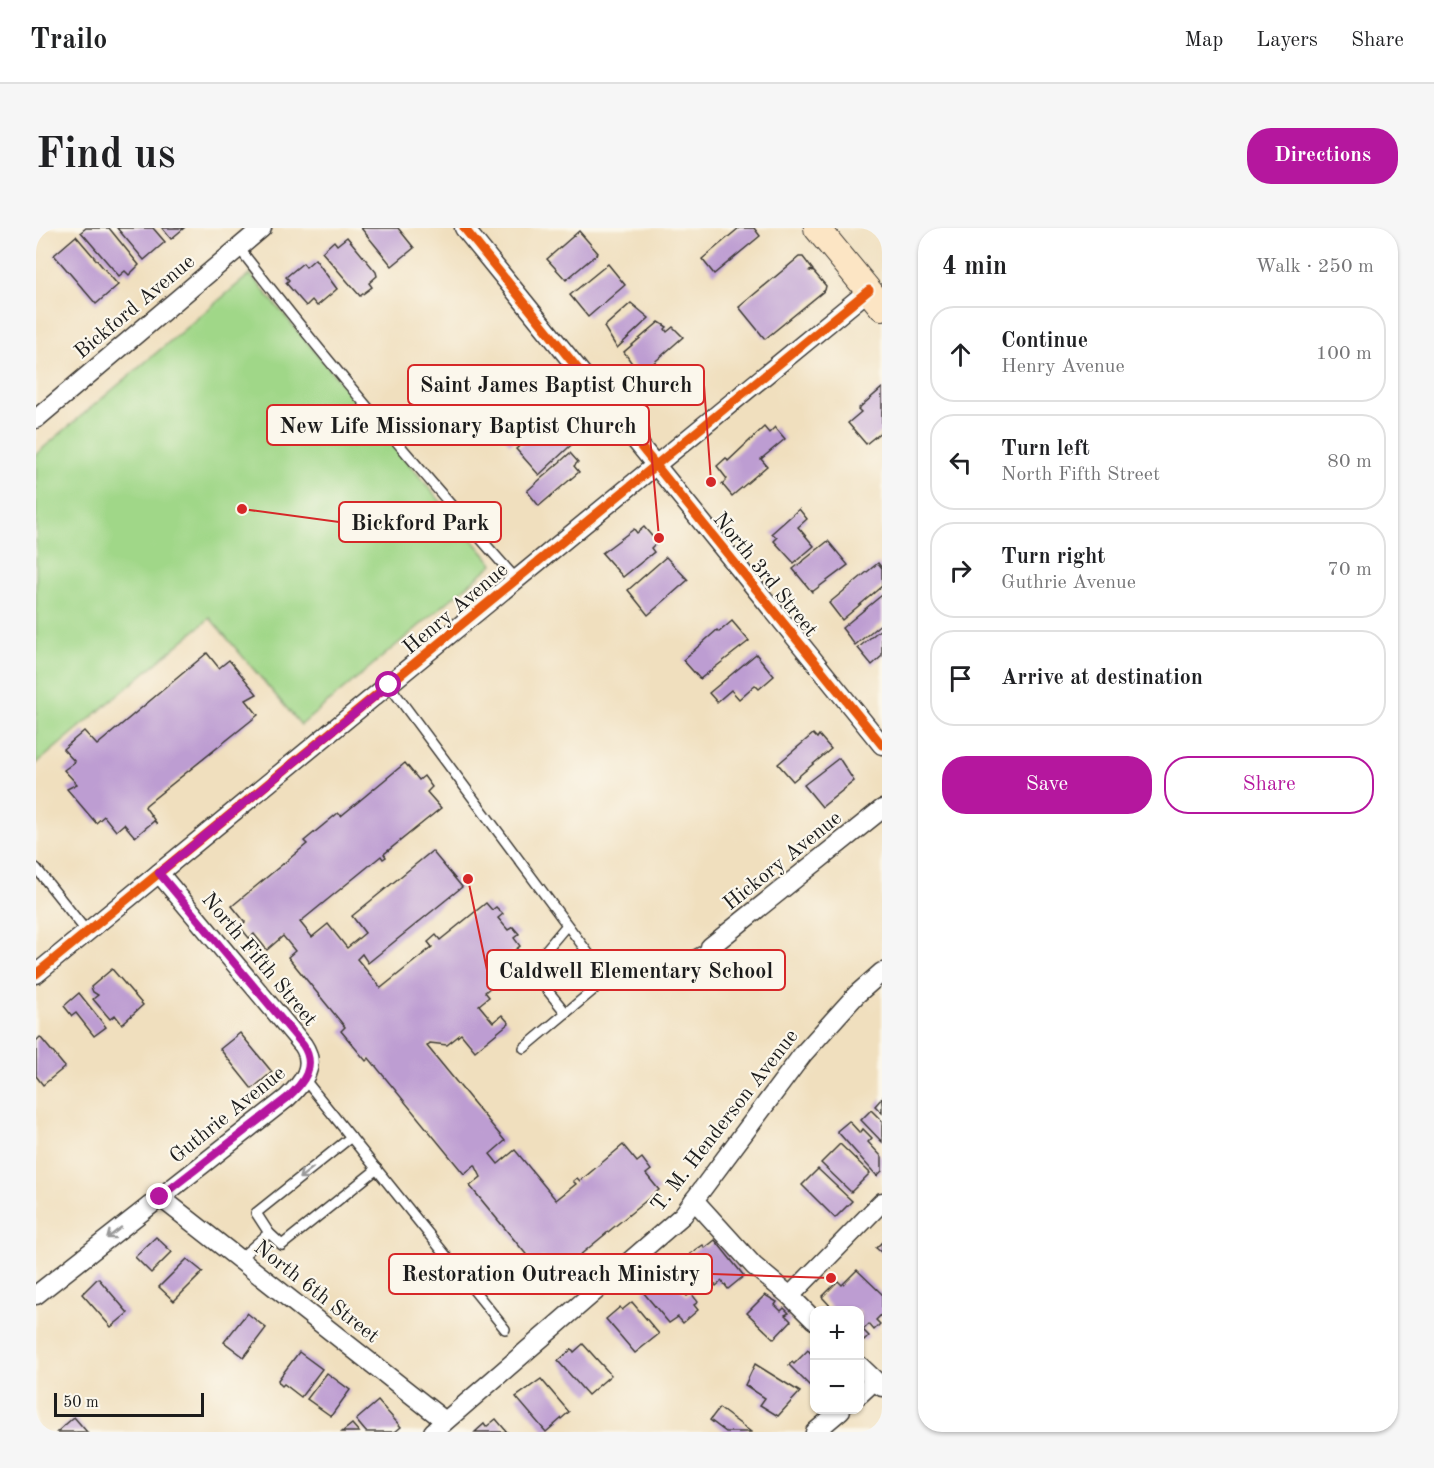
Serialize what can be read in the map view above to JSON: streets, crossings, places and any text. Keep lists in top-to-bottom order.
{
  "streets": {
    "street": [
      "Bickford Avenue",
      "North 3rd Street",
      "Henry Avenue",
      "Hickory Avenue",
      "North Fifth Street",
      "Guthrie Avenue",
      "T. M. Henderson Avenue",
      "North 6th Street"
    ]
  },
  "crossings": [
    ["North 3rd Street", "Henry Avenue"],
    ["Henry Avenue", "North Fifth Street"],
    ["North Fifth Street", "Guthrie Avenue"],
    ["Guthrie Avenue", "North 6th Street"],
    ["T. M. Henderson Avenue", "North 6th Street"]
  ],
  "one_way": ["Guthrie Avenue"],
  "places": [
    "Saint James Baptist Church",
    "Bickford Park",
    "New Life Missionary Baptist Church",
    "Caldwell Elementary School",
    "Restoration Outreach Ministry"
  ],
  "scale_bar": "50 m",
  "page": {
    "header": "Trailo",
    "nav": ["Map", "Layers", "Share"],
    "buttons": [
      "Directions",
      ["Save", "Share"]
    ],
    "title": "Find us",
    "heading": ["4 min", "Walk · 250 m"],
    "list": [
      ["Continue", "Henry Avenue", "100 m"],
      ["Turn left", "North Fifth Street", "80 m"],
      ["Turn right", "Guthrie Avenue", "70 m"],
      "Arrive at destination"
    ],
    "map_buttons": ["+", "−"],
    "scale": "50 m"
  }
}
